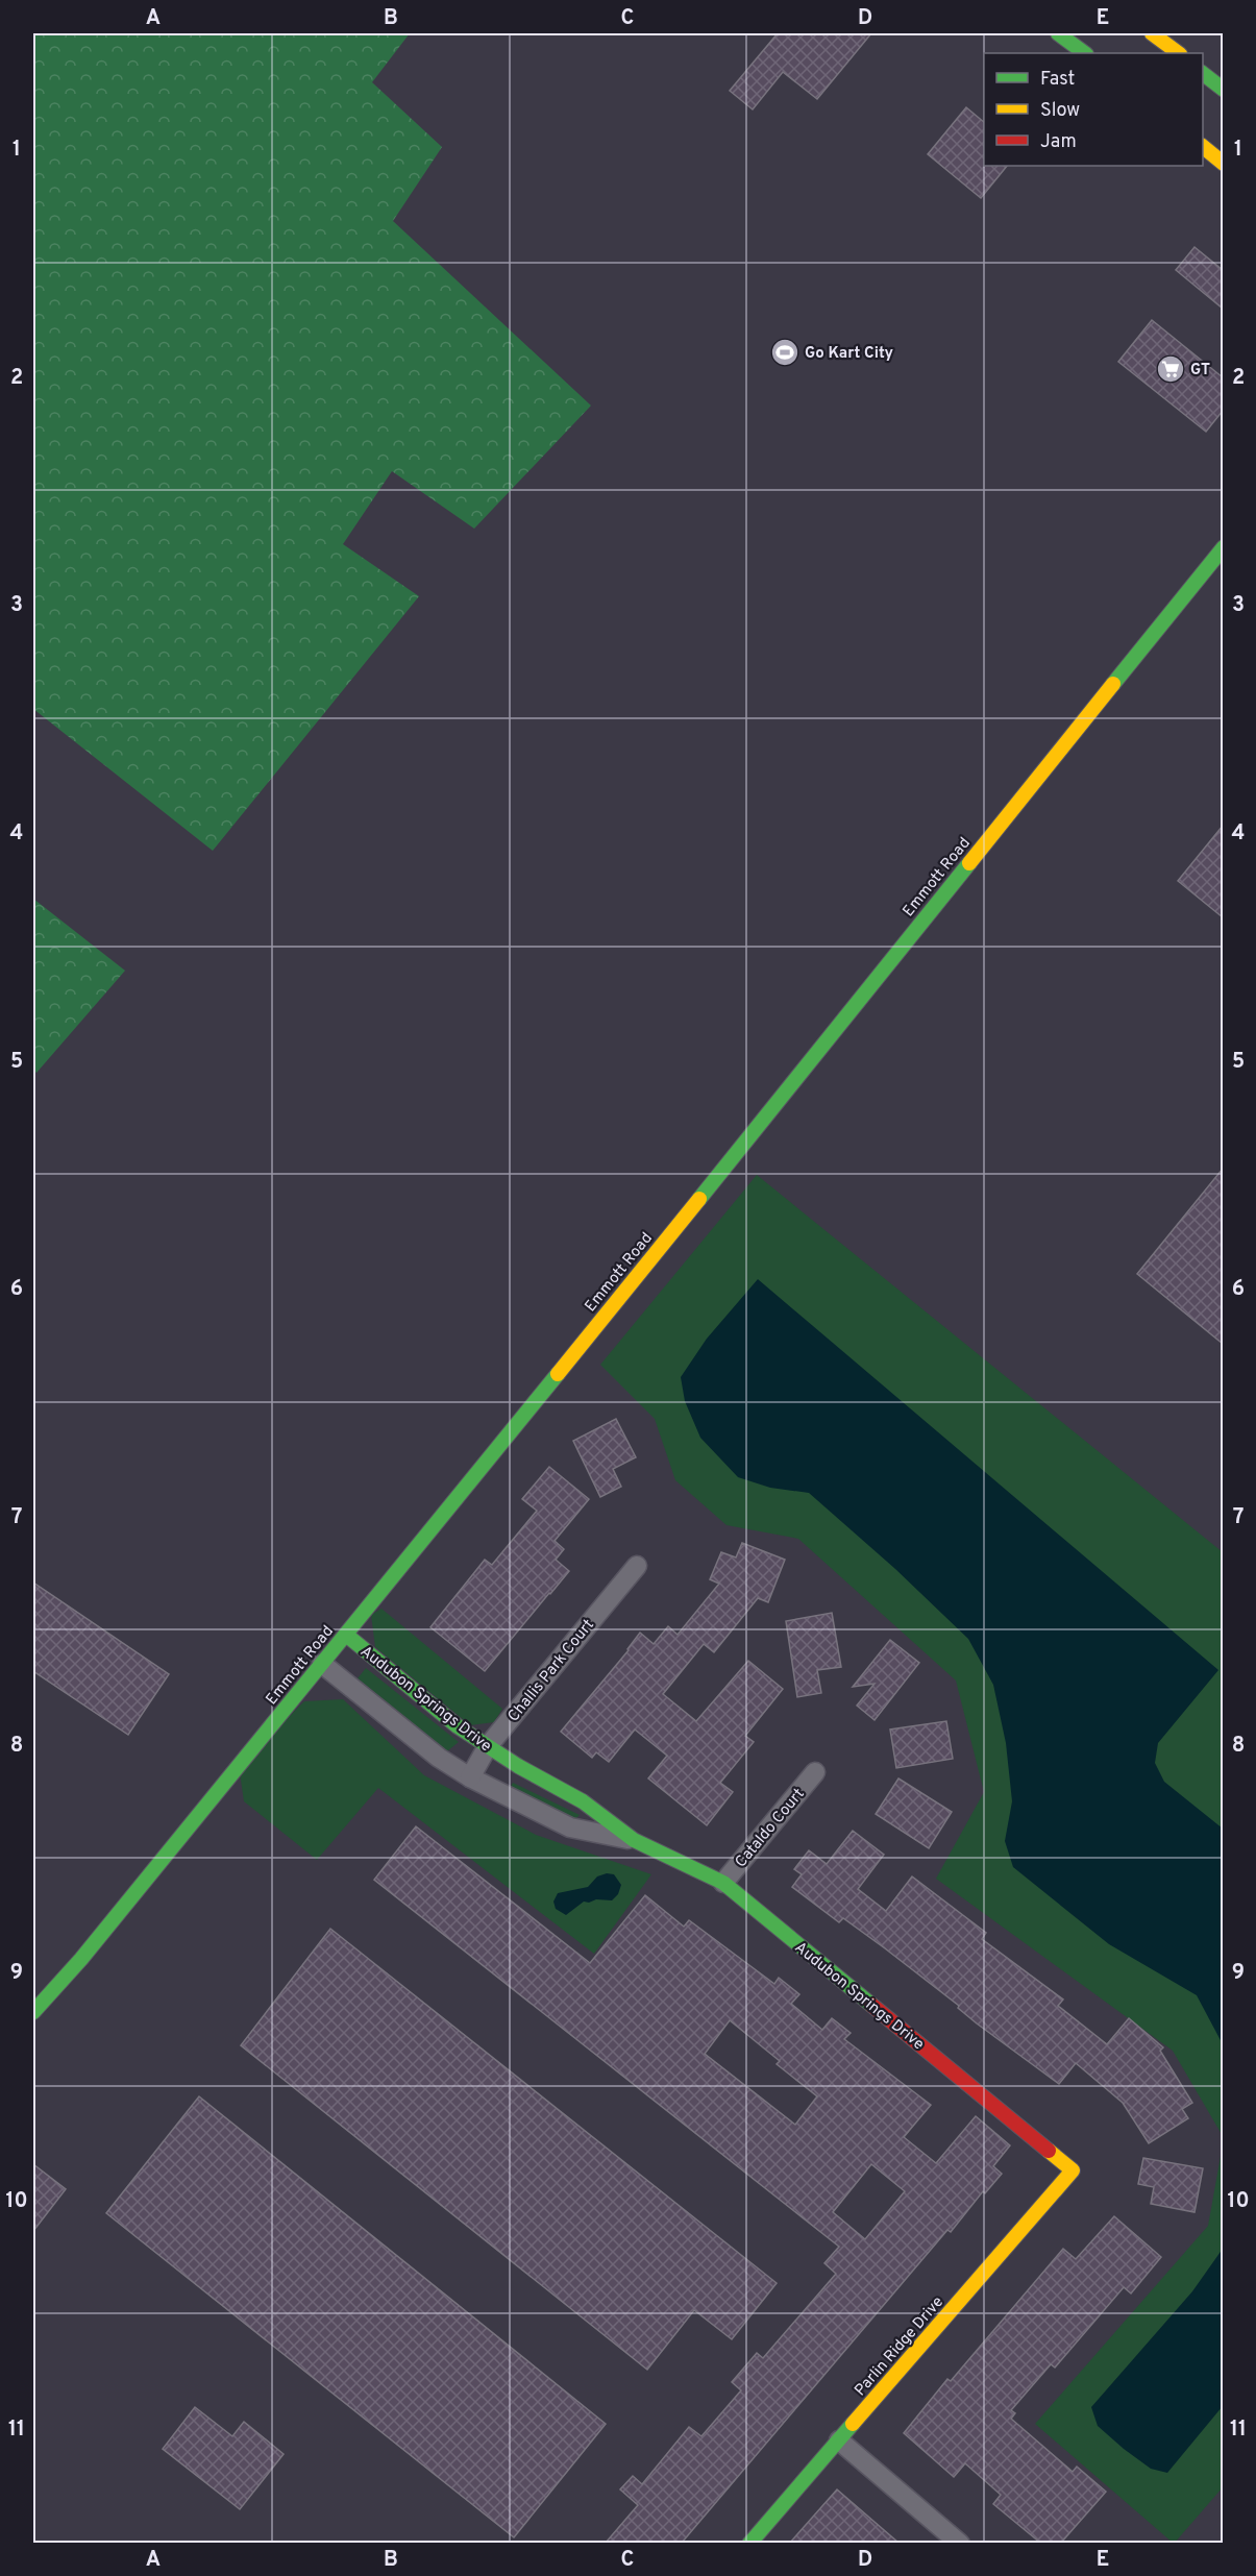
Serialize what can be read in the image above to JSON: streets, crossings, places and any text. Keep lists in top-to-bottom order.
{
  "streets": {
    "street": [
      "Emmott Road",
      "Challis Park Court",
      "Audubon Springs Drive",
      "Cataldo Court",
      "Parlin Ridge Drive"
    ]
  },
  "crossings": [
    ["Emmott Road", "Audubon Springs Drive"],
    ["Challis Park Court", "Audubon Springs Drive"],
    ["Audubon Springs Drive", "Cataldo Court"],
    ["Audubon Springs Drive", "Parlin Ridge Drive"]
  ],
  "places": {
    "sports": ["Go Kart City"],
    "supermarket": ["GT"]
  },
  "legend": ["Fast", "Slow", "Jam"],
  "grid": {
    "columns": [
      "A",
      "B",
      "C",
      "D",
      "E"
    ],
    "rows": [
      "1",
      "2",
      "3",
      "4",
      "5",
      "6",
      "7",
      "8",
      "9",
      "10",
      "11"
    ]
  }
}
